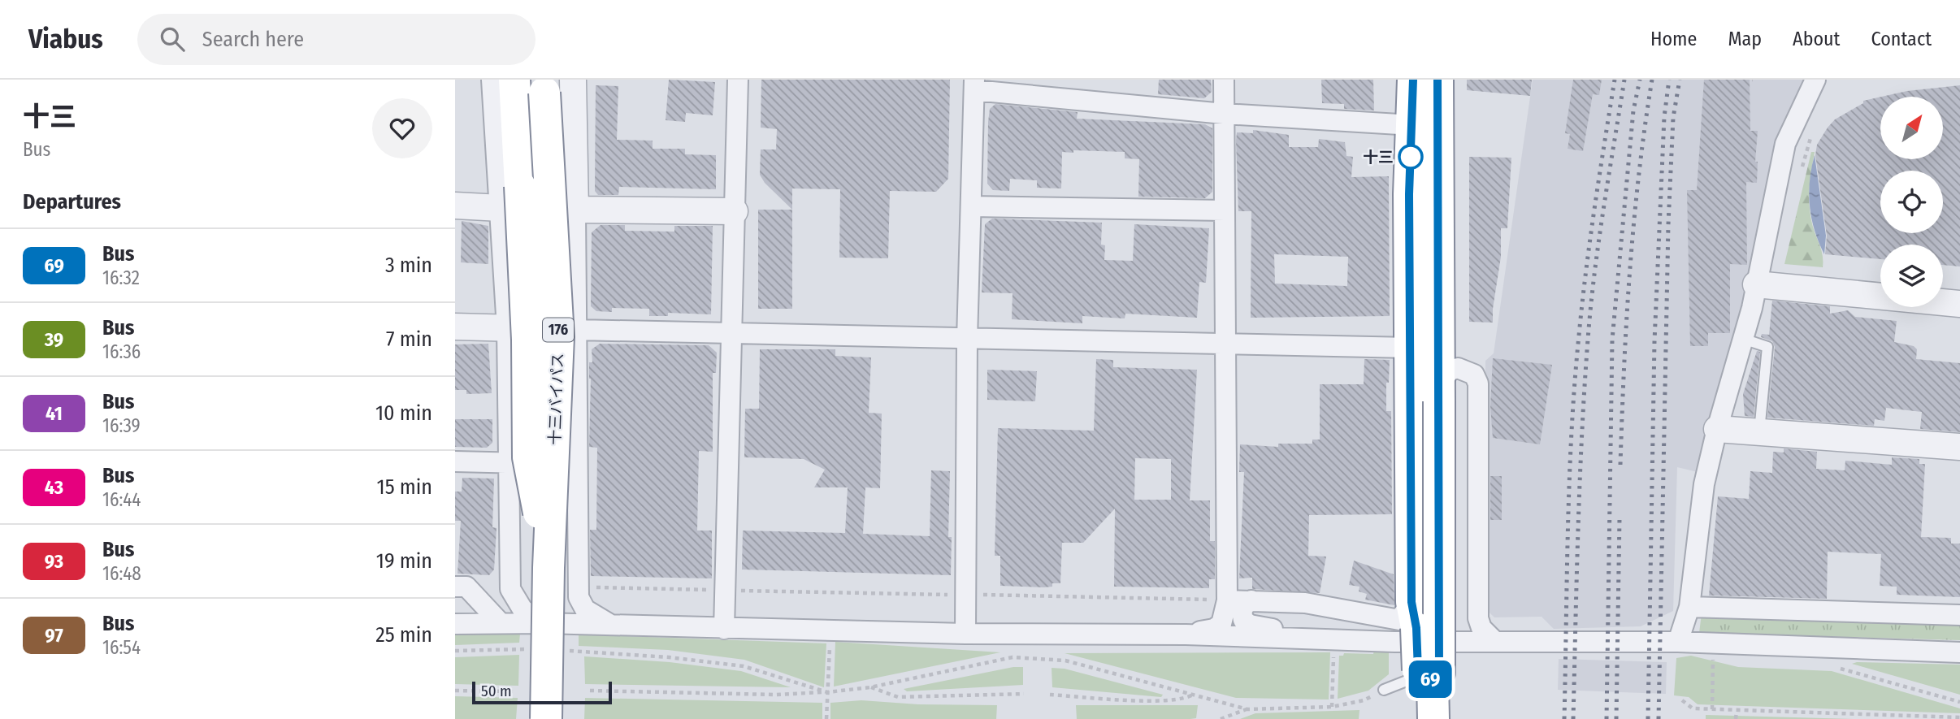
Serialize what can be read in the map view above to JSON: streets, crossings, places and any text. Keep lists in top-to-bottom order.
{
  "streets": {
    "highway": ["176", "十三バイパス"]
  },
  "crossings": [
    ["176", "十三バイパス"]
  ],
  "places": ["十三"],
  "lines": ["bus line 69"],
  "scale_bar": "50 m",
  "north": "top right",
  "page": {
    "header": "Viabus",
    "search": "Search here",
    "nav": [
      "Home",
      "Map",
      "About",
      "Contact"
    ],
    "heading": [
      ["十三", "Bus"],
      "Departures"
    ],
    "on_map": "69",
    "list": [
      {
        "mark": "69",
        "name": "Bus",
        "note": "16:32",
        "value": "3 min"
      },
      {
        "mark": "39",
        "name": "Bus",
        "note": "16:36",
        "value": "7 min"
      },
      {
        "mark": "41",
        "name": "Bus",
        "note": "16:39",
        "value": "10 min"
      },
      {
        "mark": "43",
        "name": "Bus",
        "note": "16:44",
        "value": "15 min"
      },
      {
        "mark": "93",
        "name": "Bus",
        "note": "16:48",
        "value": "19 min"
      },
      {
        "mark": "97",
        "name": "Bus",
        "note": "16:54",
        "value": "25 min"
      }
    ],
    "scale": "50 m"
  }
}
